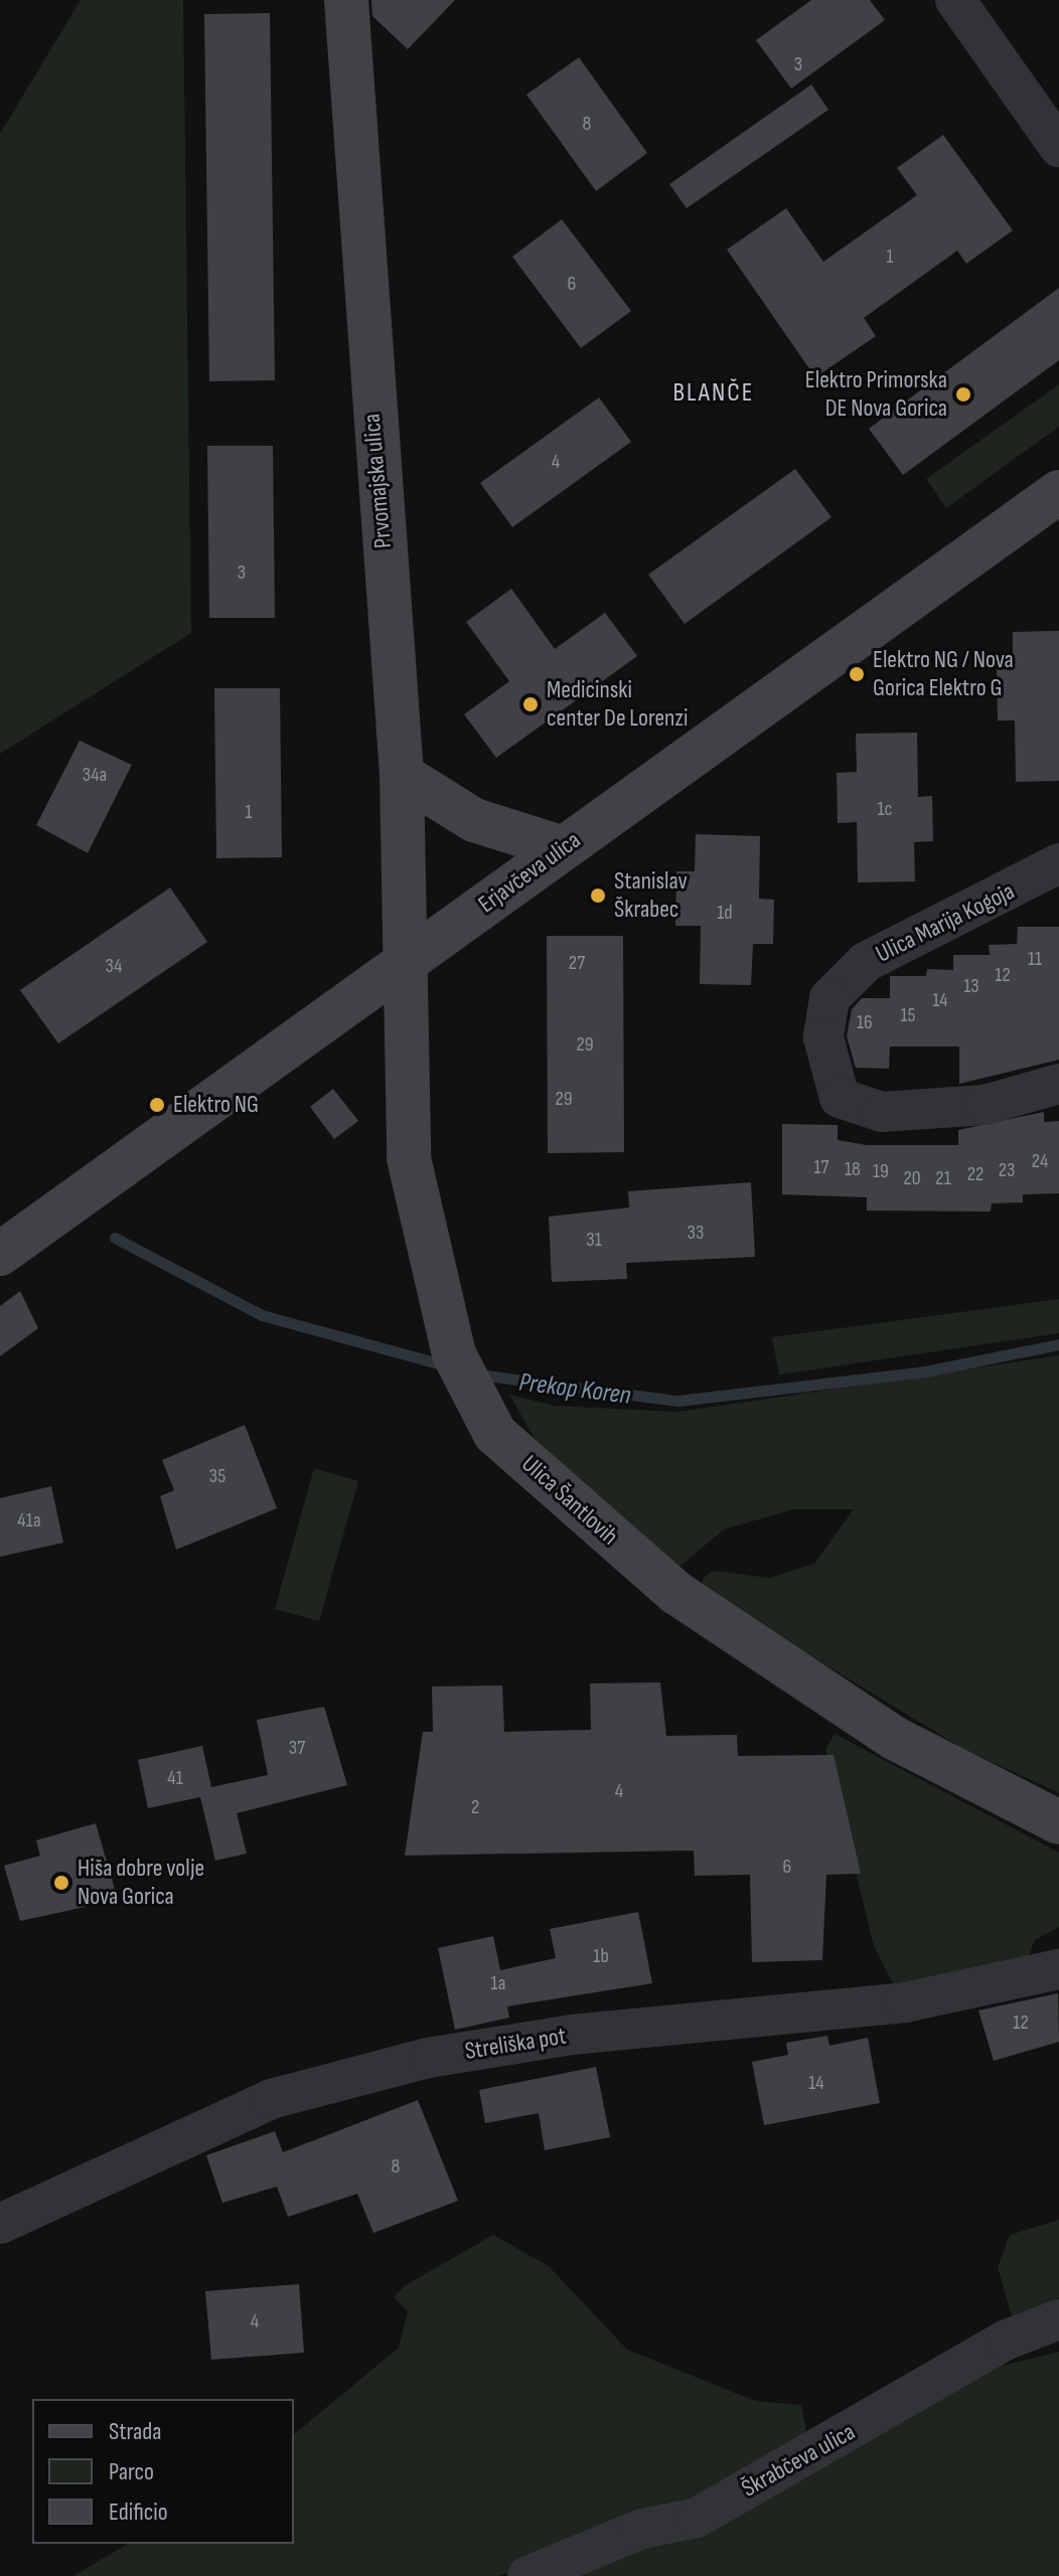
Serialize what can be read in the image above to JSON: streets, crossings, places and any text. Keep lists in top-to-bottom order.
{
  "streets": {
    "street": [
      "Prvomajska ulica",
      "Erjavčeva ulica",
      "Ulica Marija Kogoja",
      "Ulica Šantlovih",
      "Streliška pot",
      "Škrabčeva ulica"
    ]
  },
  "crossings": [
    ["Prvomajska ulica", "Erjavčeva ulica"],
    ["Prvomajska ulica", "Ulica Šantlovih"],
    ["Erjavčeva ulica", "Ulica Šantlovih"]
  ],
  "districts": ["BLANČE"],
  "water": ["Prekop Koren"],
  "places": [
    "Elektro Primorska DE Nova Gorica",
    "Elektro NG / Nova Gorica Elektro G",
    "Medicinski center De Lorenzi",
    "Stanislav Škrabec",
    "Elektro NG",
    "Hiša dobre volje Nova Gorica"
  ],
  "house_numbers": [
    "3",
    "8",
    "1",
    "6",
    "4",
    "3",
    "34a",
    "1c",
    "1",
    "1d",
    "11",
    "27",
    "34",
    "12",
    "13",
    "14",
    "15",
    "16",
    "29",
    "29",
    "24",
    "17",
    "18",
    "23",
    "19",
    "22",
    "20",
    "21",
    "33",
    "31",
    "35",
    "41a",
    "37",
    "41",
    "4",
    "2",
    "6",
    "1b",
    "1a",
    "12",
    "14",
    "8",
    "4"
  ],
  "legend": ["Strada", "Parco", "Edificio"]
}
